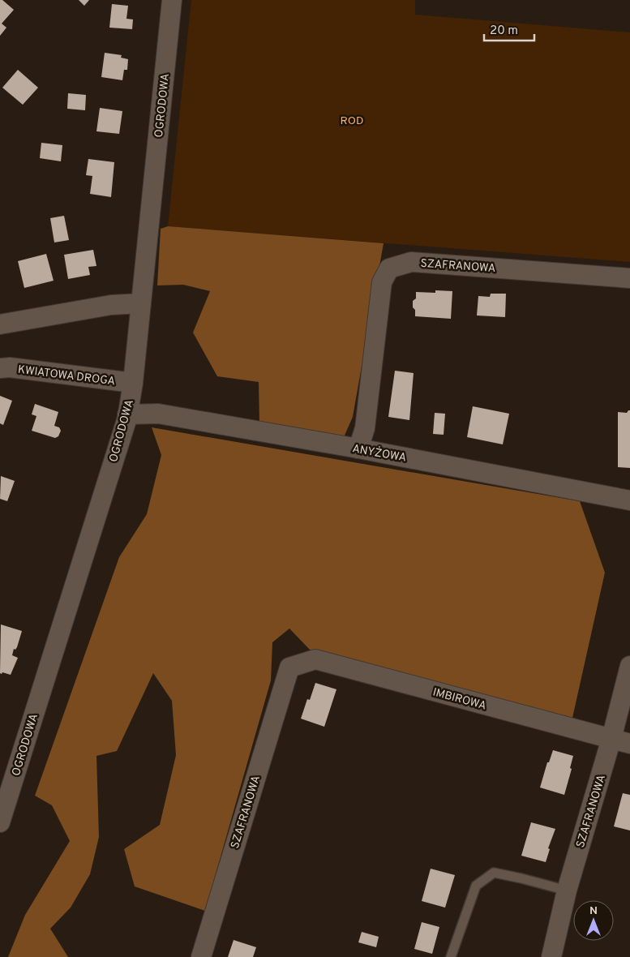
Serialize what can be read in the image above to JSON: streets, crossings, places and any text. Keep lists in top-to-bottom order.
{
  "streets": {
    "street": [
      "OGRODOWA",
      "SZAFRANOWA",
      "KWIATOWA DROGA",
      "ANYŻOWA",
      "IMBIROWA"
    ]
  },
  "crossings": [
    ["OGRODOWA", "KWIATOWA DROGA"],
    ["OGRODOWA", "ANYŻOWA"],
    ["SZAFRANOWA", "ANYŻOWA"],
    ["SZAFRANOWA", "IMBIROWA"]
  ],
  "parks": ["ROD"],
  "scale_bar": "20 m",
  "north": "top"
}
